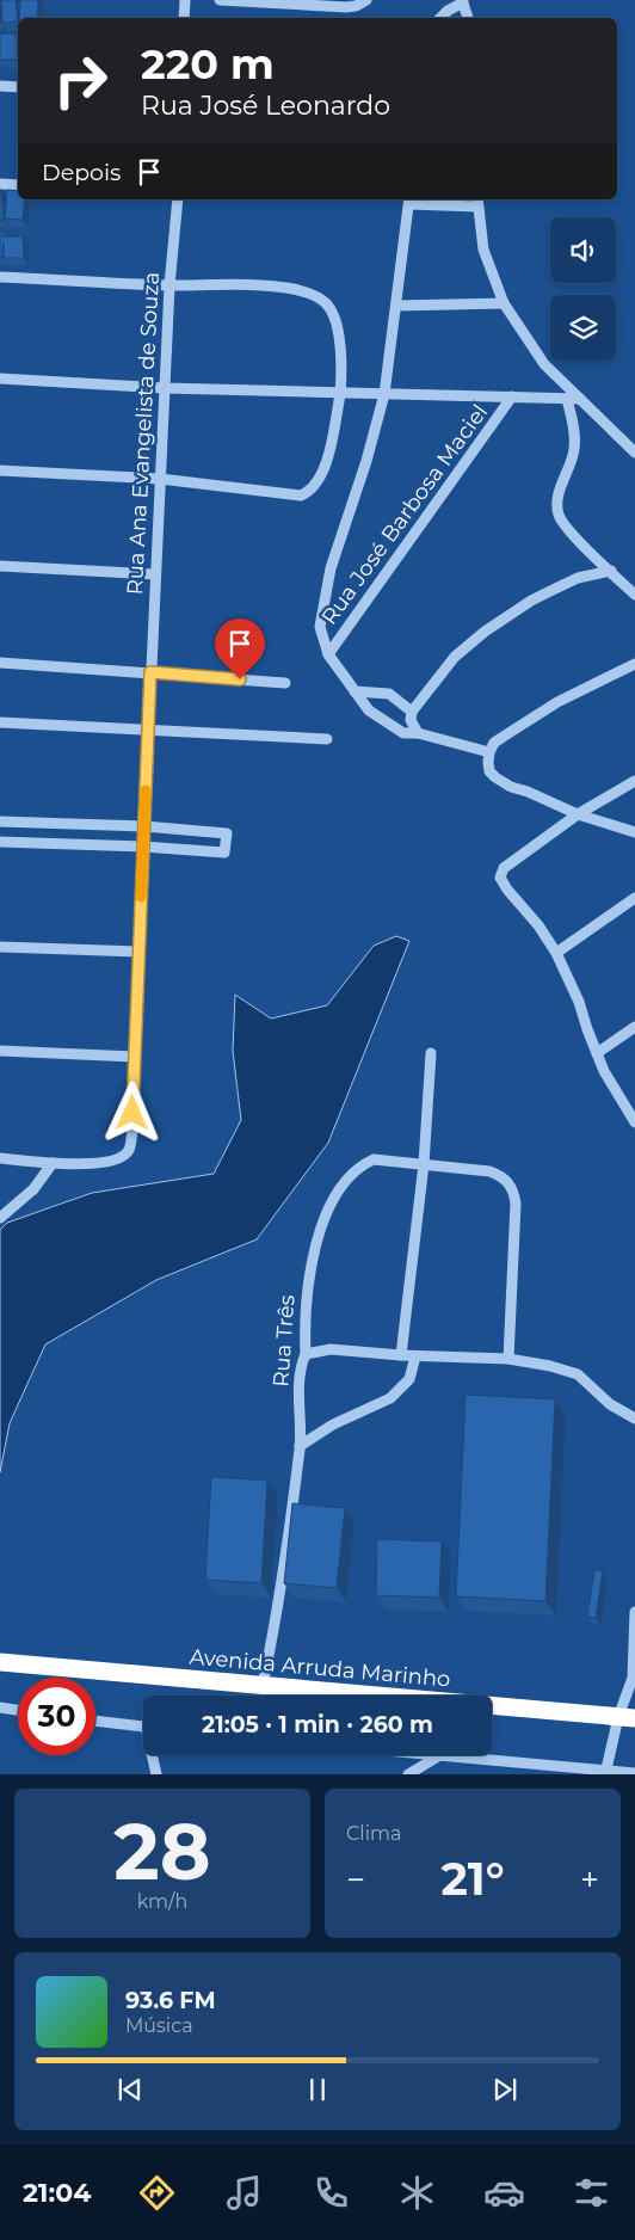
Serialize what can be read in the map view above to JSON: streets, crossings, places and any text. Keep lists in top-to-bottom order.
{
  "streets": {
    "highway": ["Avenida Arruda Marinho"],
    "street": ["Rua Ana Evangelista de Souza", "Rua José Barbosa Maciel", "Rua Três"]
  },
  "crossings": [
    ["Rua Três", "Avenida Arruda Marinho"]
  ],
  "page": {
    "turn": ["220 m", "Rua José Leonardo"],
    "then": "Depois",
    "limit": "30",
    "trip": "21:05 · 1 min · 260 m",
    "tile": [
      ["28", "km/h"],
      "Clima"
    ],
    "heat": ["−", "21°", "+"],
    "song": ["93.6 FM", "Música"],
    "tabs": "21:04"
  }
}
